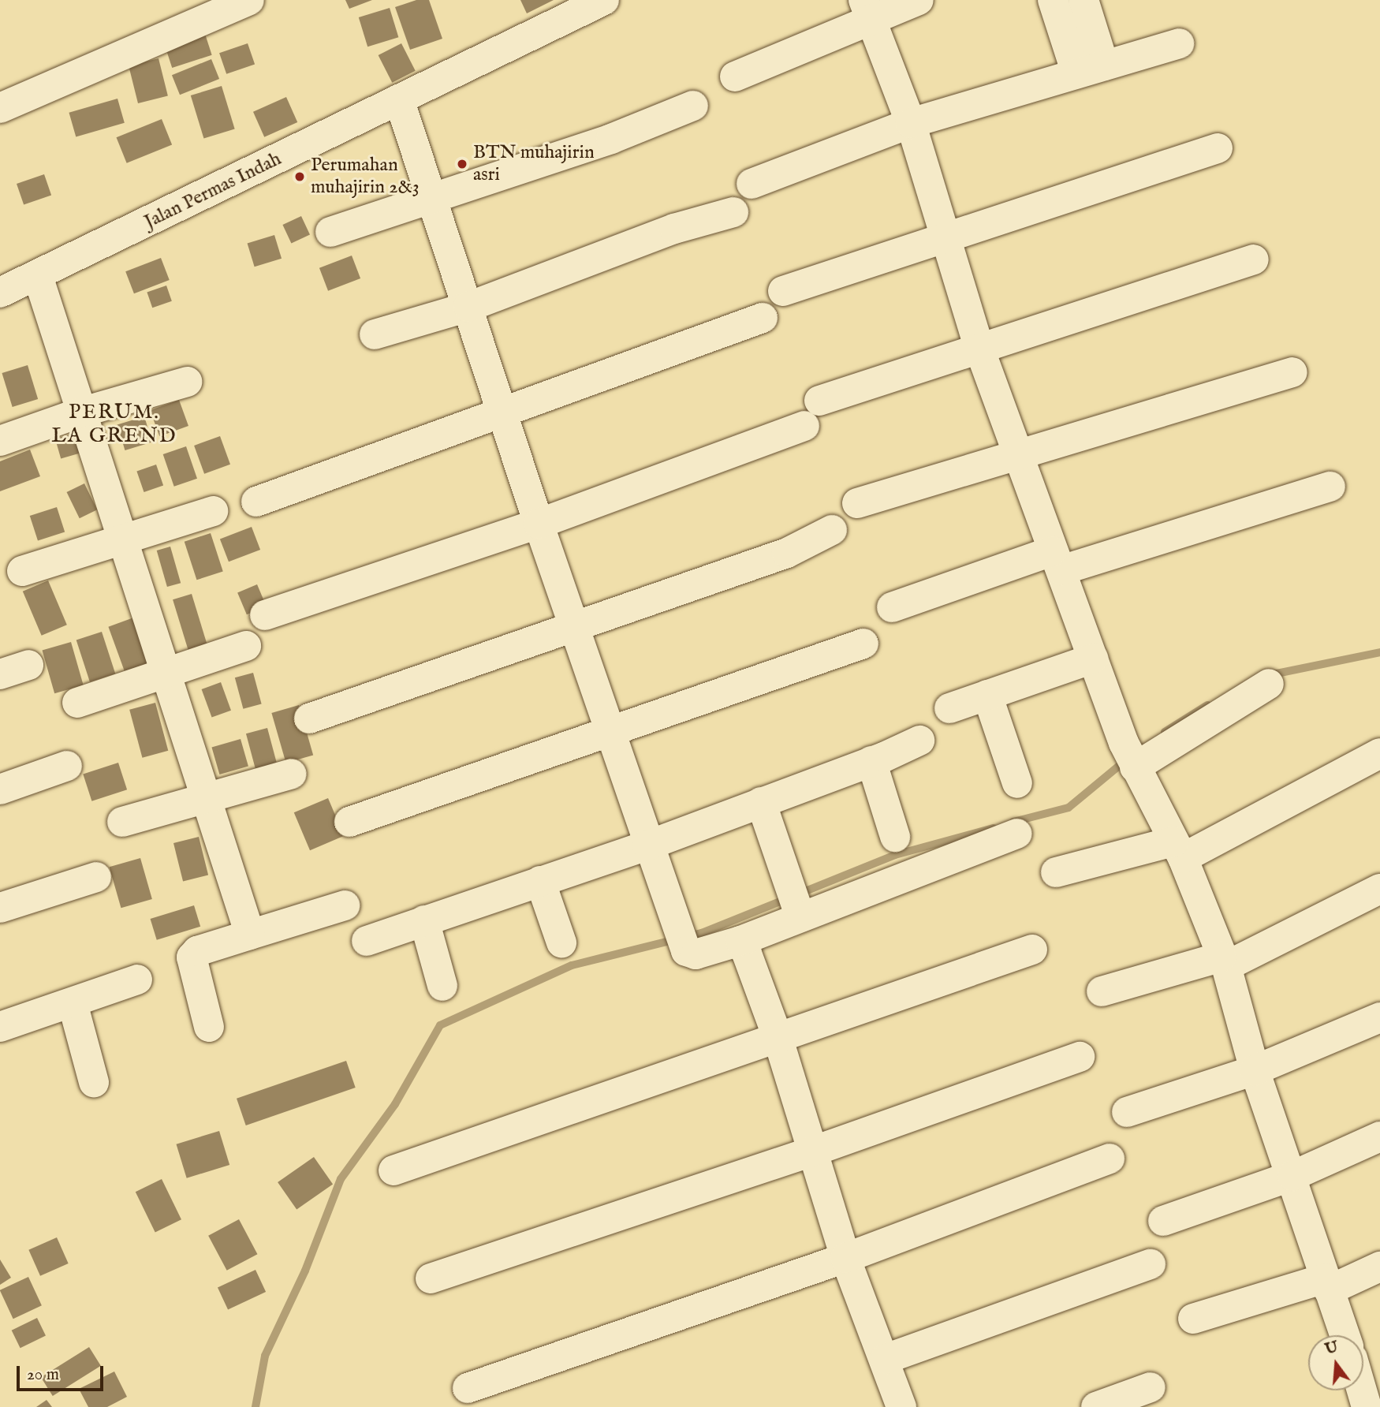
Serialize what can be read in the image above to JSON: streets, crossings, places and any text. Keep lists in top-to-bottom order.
{
  "streets": {
    "street": ["Jalan Permas Indah"]
  },
  "districts": ["PERUM. LA GREND"],
  "places": ["BTN muhajirin asri", "Perumahan muhajirin 2&3"],
  "scale_bar": "20 m",
  "north": "top"
}
